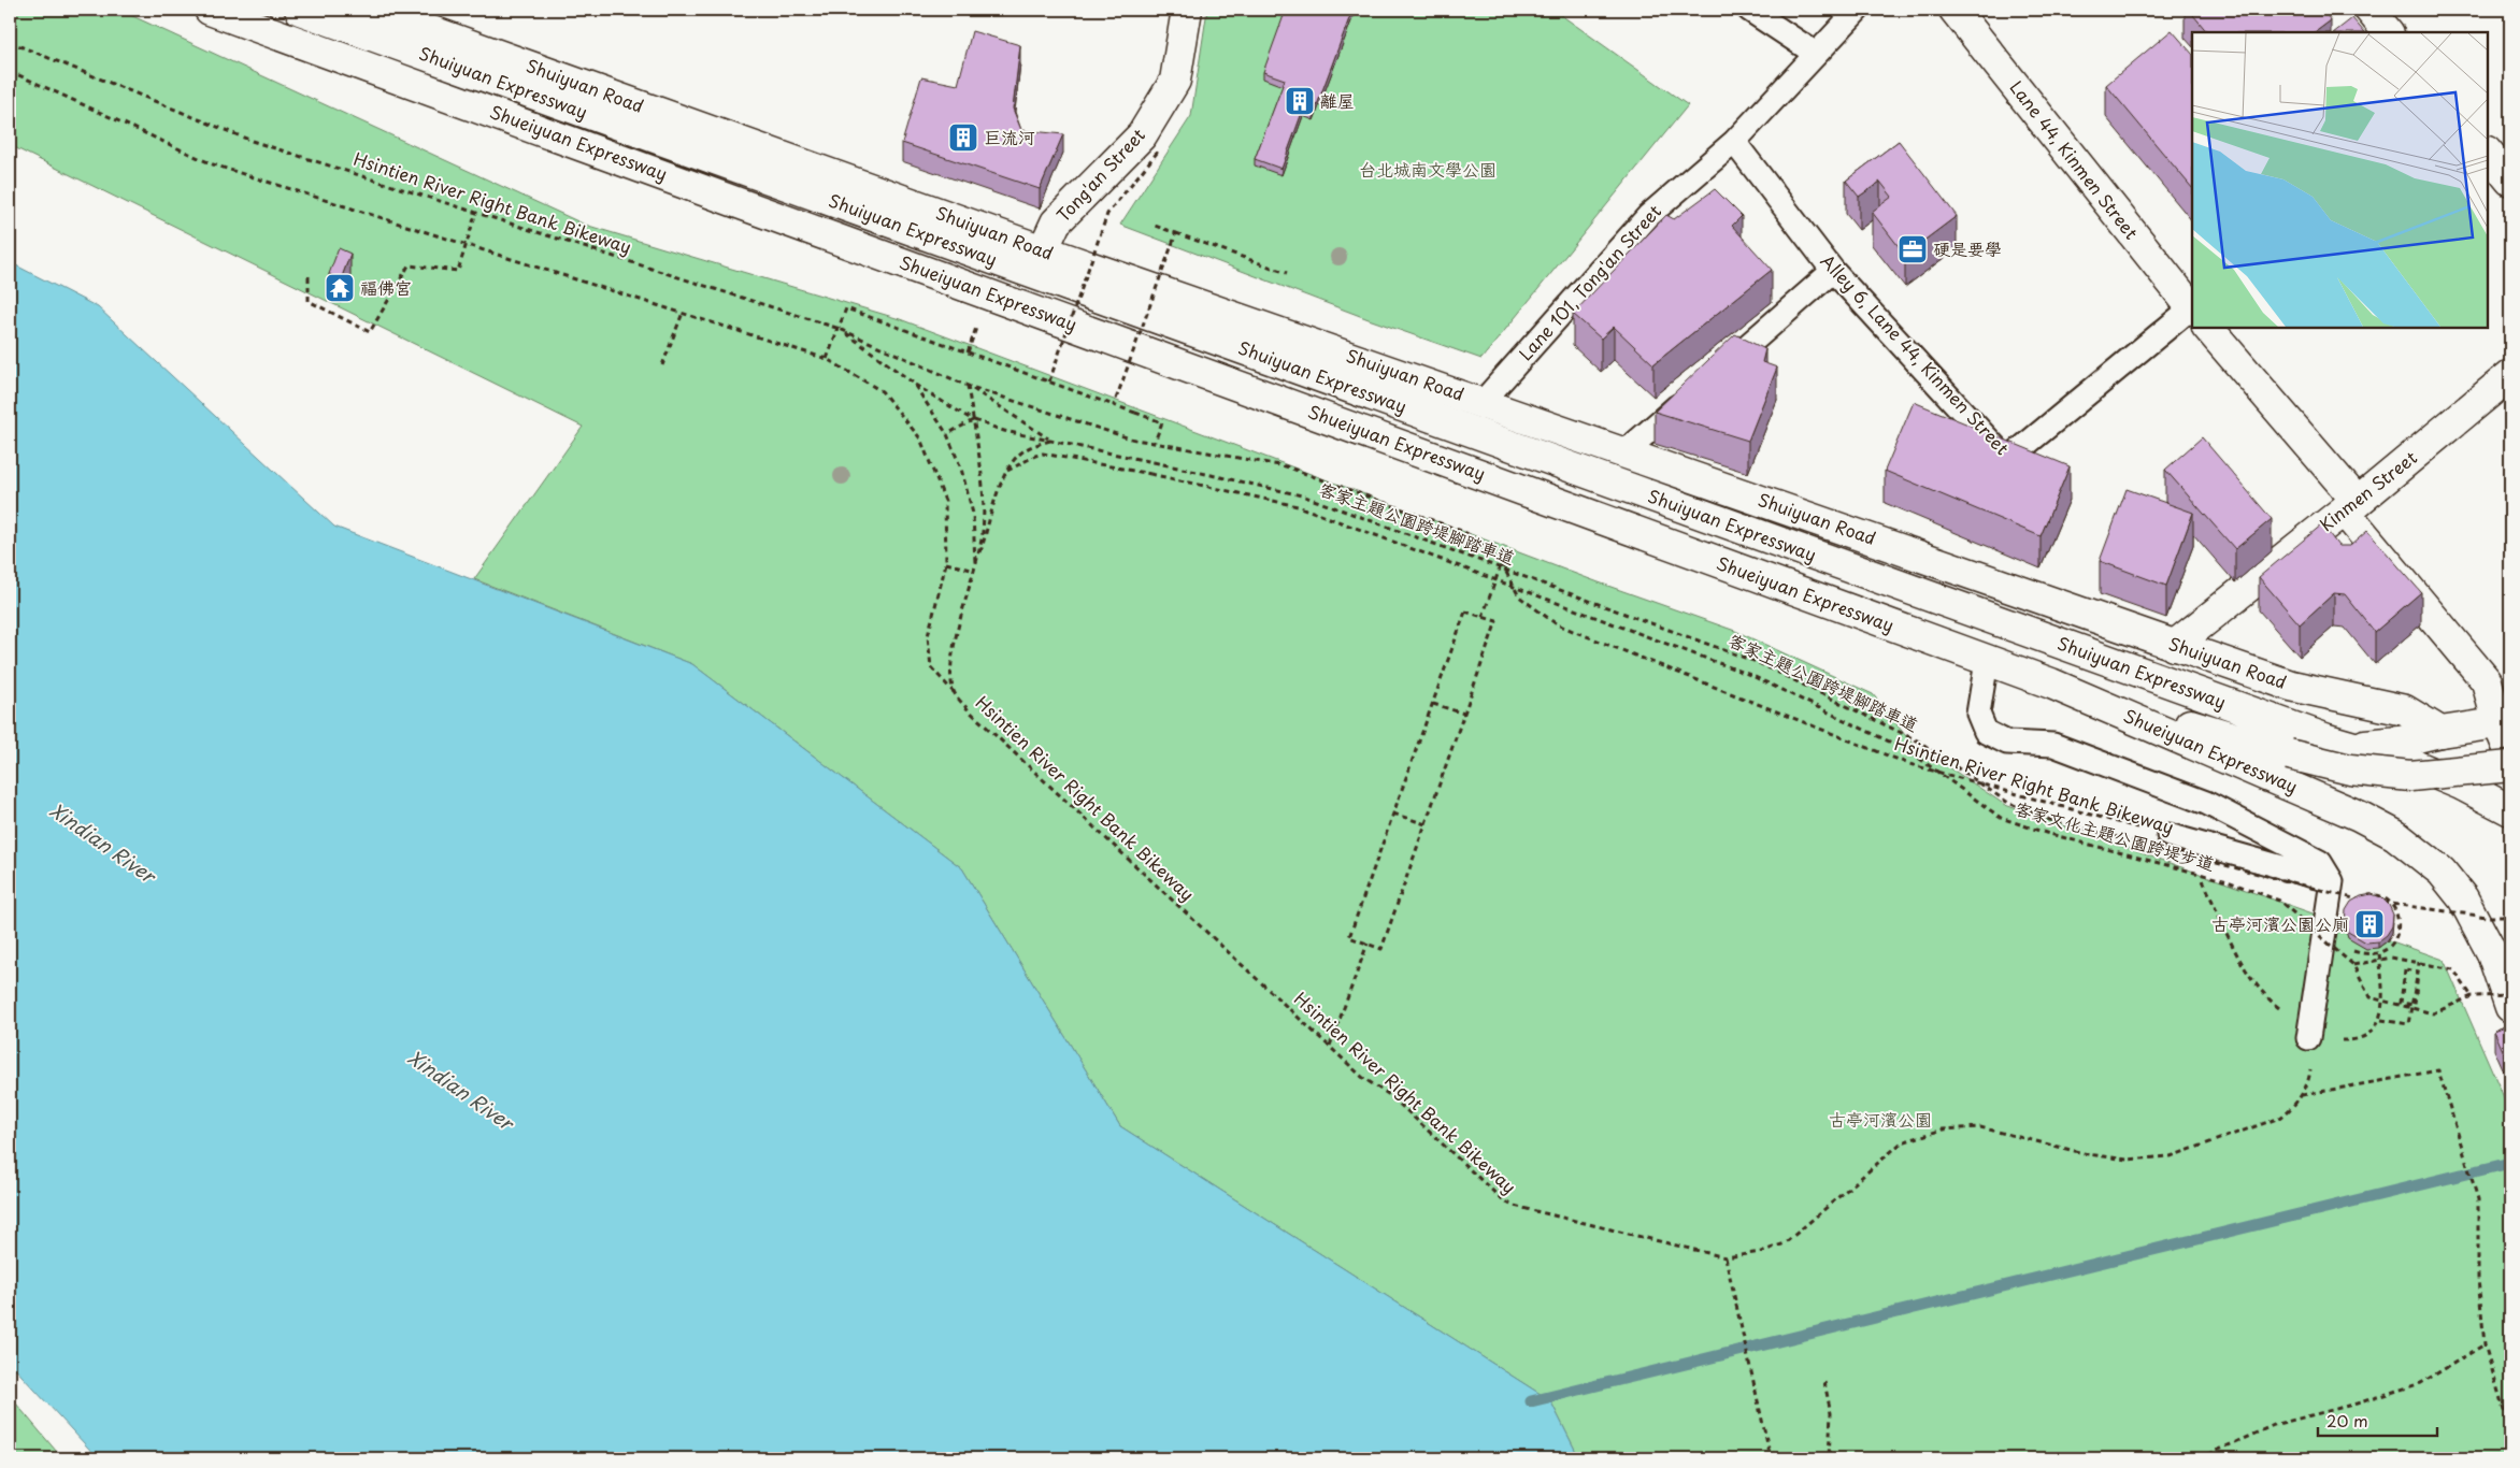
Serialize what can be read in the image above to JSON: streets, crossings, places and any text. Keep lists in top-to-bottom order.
{
  "streets": {
    "main road": [
      "Shuiyuan Expressway",
      "Shuiyuan Road",
      "Shueiyuan Expressway",
      "Lane 44, Kinmen Street",
      "Tong'an Street",
      "Kinmen Street"
    ],
    "lane": ["Lane 101, Tong'an Street", "Alley 6, Lane 44, Kinmen Street"],
    "path": ["Hsintien River Right Bank Bikeway", "客家主題公園跨堤腳踏車道", "客家文化主題公園跨堤步道"]
  },
  "crossings": [
    ["Shuiyuan Road", "Tong'an Street"],
    ["Shuiyuan Road", "Lane 101, Tong'an Street"],
    ["Shuiyuan Road", "Kinmen Street"],
    ["Lane 44, Kinmen Street", "Kinmen Street"],
    ["Hsintien River Right Bank Bikeway", "客家主題公園跨堤腳踏車道"],
    ["Lane 101, Tong'an Street", "Alley 6, Lane 44, Kinmen Street"]
  ],
  "water": ["Xindian River"],
  "parks": ["台北城南文學公園", "古亭河濱公園"],
  "places": {
    "building": ["離屋", "巨流河", "古亭河濱公園公廁"],
    "office": ["硬是要學"],
    "temple": ["福佛宮"]
  },
  "scale_bar": "20 m"
}
